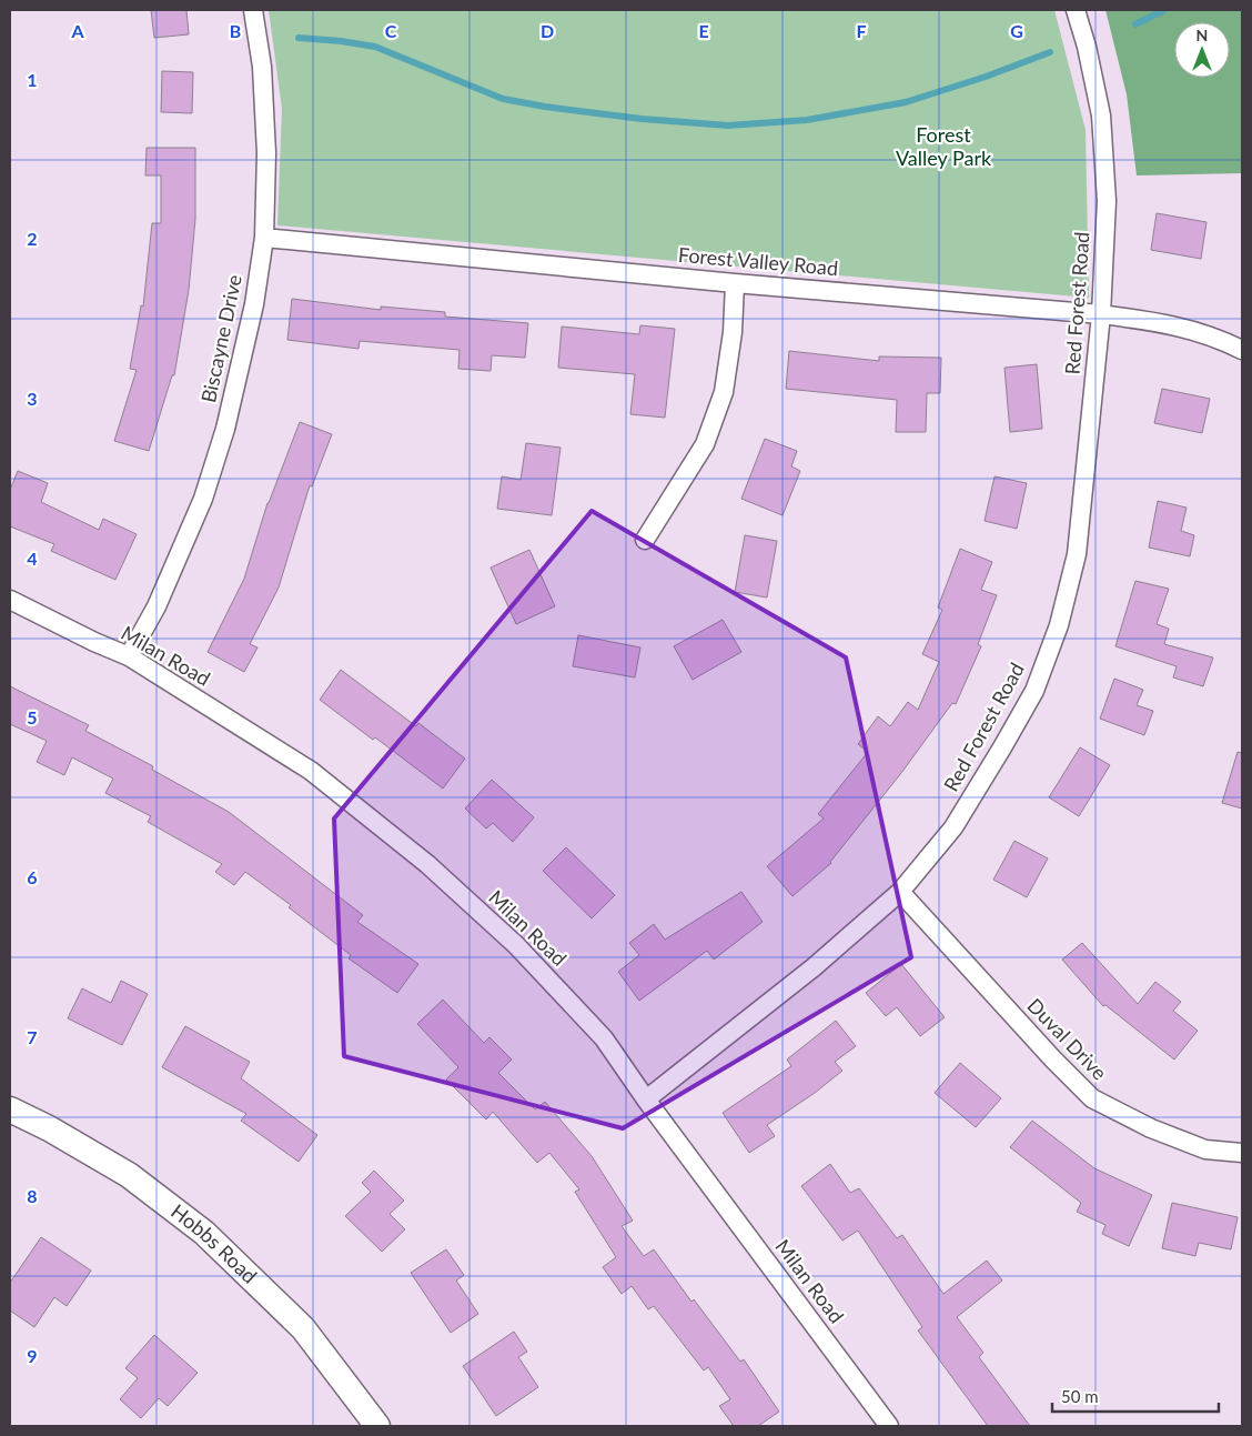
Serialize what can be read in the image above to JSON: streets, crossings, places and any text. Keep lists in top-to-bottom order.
{
  "streets": {
    "street": [
      "Forest Valley Road",
      "Red Forest Road",
      "Biscayne Drive",
      "Milan Road",
      "Duval Drive",
      "Hobbs Road"
    ]
  },
  "crossings": [
    ["Forest Valley Road", "Red Forest Road"],
    ["Forest Valley Road", "Biscayne Drive"],
    ["Red Forest Road", "Milan Road"],
    ["Red Forest Road", "Duval Drive"],
    ["Biscayne Drive", "Milan Road"]
  ],
  "parks": ["Forest Valley Park"],
  "scale_bar": "50 m",
  "north": "top",
  "grid": {
    "columns": [
      "A",
      "B",
      "C",
      "D",
      "E",
      "F",
      "G"
    ],
    "rows": [
      "1",
      "2",
      "3",
      "4",
      "5",
      "6",
      "7",
      "8",
      "9"
    ]
  }
}
